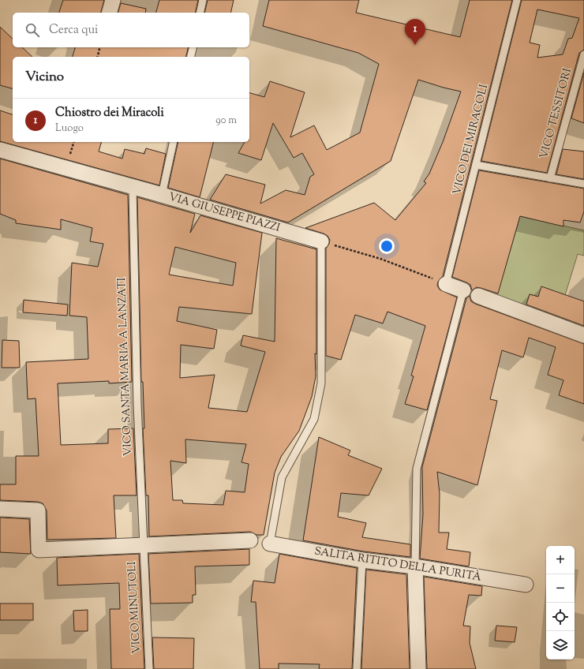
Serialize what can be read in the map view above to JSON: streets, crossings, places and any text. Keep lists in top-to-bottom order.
{
  "streets": {
    "street": ["VIA GIUSEPPE PIAZZI", "SALITA RITITO DELLA PURITÀ"],
    "lane": [
      "VICO TESSITORI",
      "VICO DEI MIRACOLI",
      "VICO SANTA MARIA A LANZATI",
      "VICO MINUTOLI"
    ]
  },
  "crossings": [
    ["VIA GIUSEPPE PIAZZI", "VICO SANTA MARIA A LANZATI"],
    ["VICO SANTA MARIA A LANZATI", "VICO MINUTOLI"]
  ],
  "page": {
    "search": "Cerca qui",
    "pins": "1",
    "heading": "Vicino",
    "list": [
      {
        "mark": "1",
        "name": "Chiostro dei Miracoli",
        "note": "Luogo",
        "value": "90 m"
      }
    ],
    "map_buttons": ["+", "−"]
  }
}
